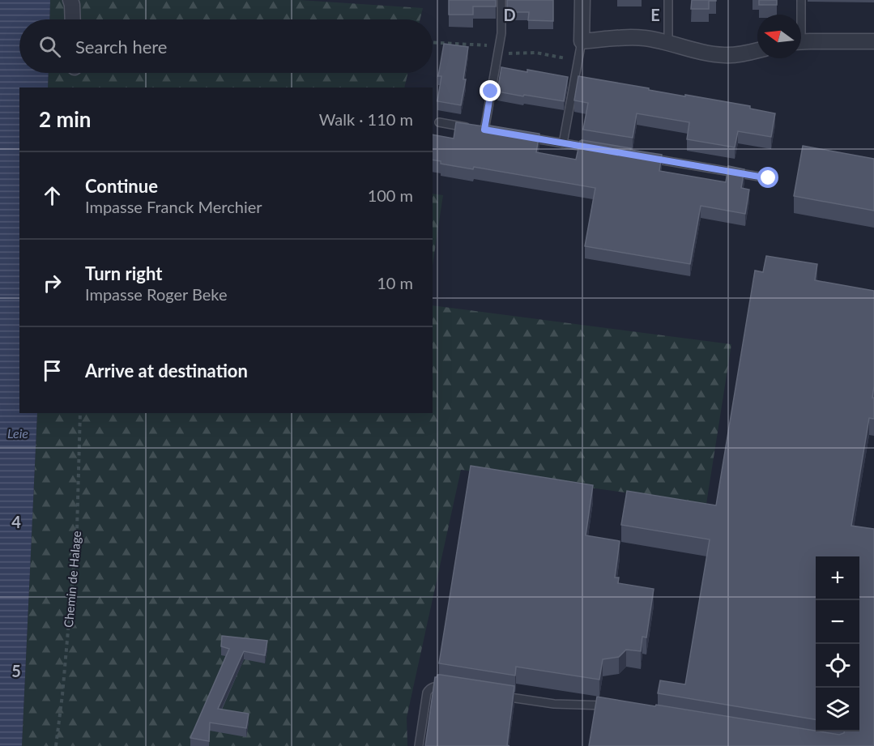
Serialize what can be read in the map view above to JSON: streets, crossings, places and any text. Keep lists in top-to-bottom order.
{
  "streets": {
    "path": ["Chemin de Halage"]
  },
  "water": ["Leie"],
  "north": "left",
  "page": {
    "search": "Search here",
    "heading": ["2 min", "Walk · 110 m"],
    "list": [
      ["Continue", "Impasse Franck Merchier", "100 m"],
      ["Turn right", "Impasse Roger Beke", "10 m"],
      "Arrive at destination"
    ],
    "map_buttons": ["+", "−"]
  },
  "grid": {
    "columns": ["D", "E"],
    "rows": ["4", "5"]
  }
}
